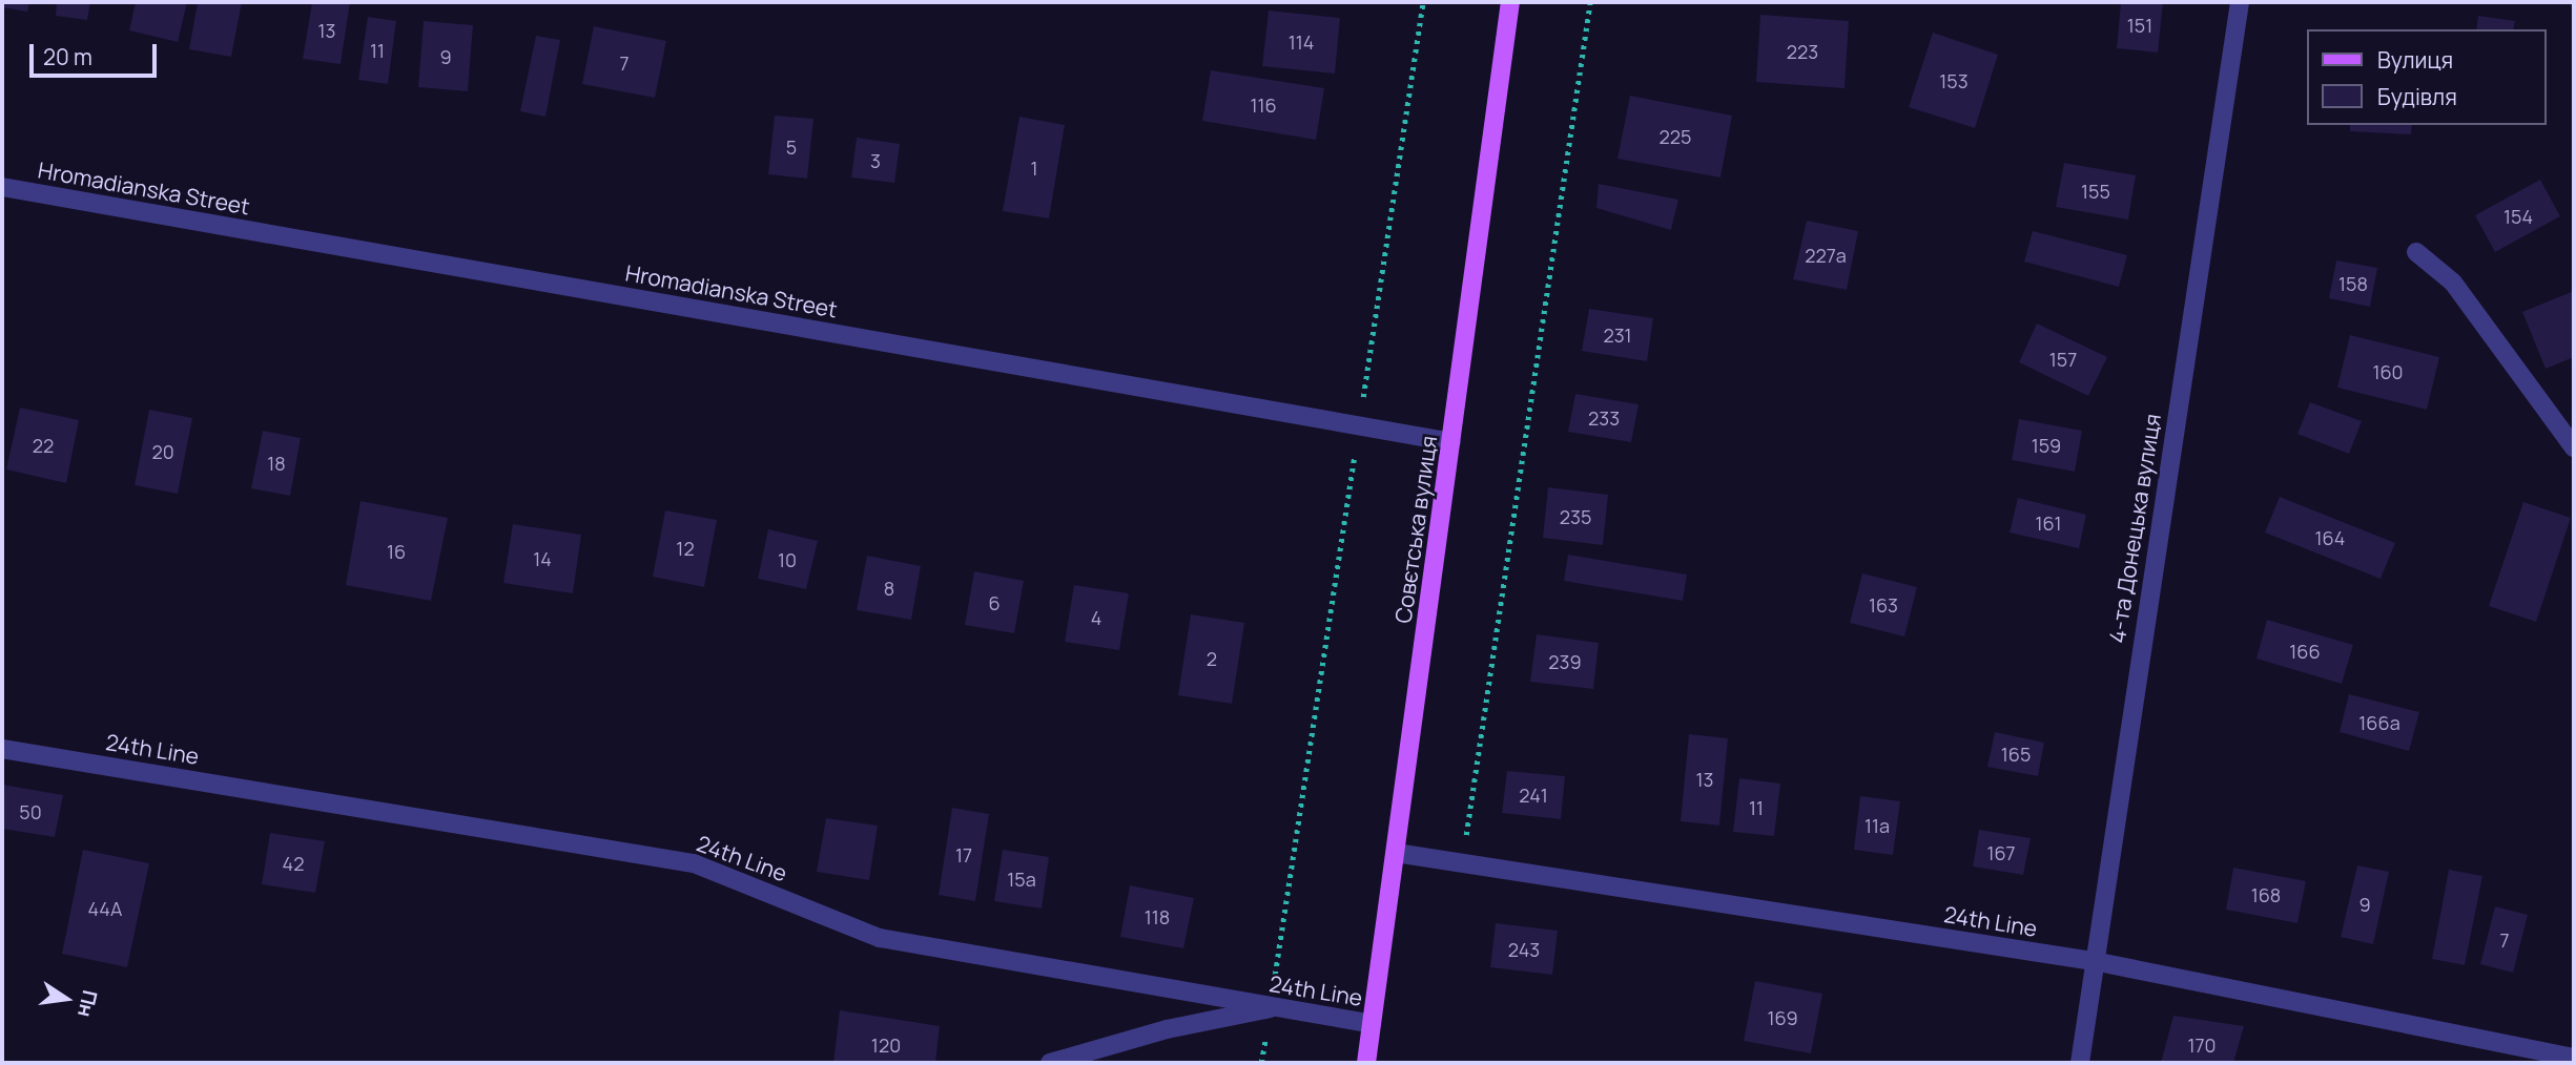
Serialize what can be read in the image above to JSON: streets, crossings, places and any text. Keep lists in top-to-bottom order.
{
  "streets": {
    "main road": ["Совєтська вулиця"],
    "street": ["Hromadianska Street", "4-та Донецька вулиця", "24th Line"]
  },
  "crossings": [
    ["Hromadianska Street", "Совєтська вулиця"],
    ["4-та Донецька вулиця", "24th Line"],
    ["Совєтська вулиця", "24th Line"]
  ],
  "house_numbers": [
    "151",
    "13",
    "114",
    "11",
    "223",
    "9",
    "7",
    "153",
    "116",
    "225",
    "5",
    "3",
    "1",
    "155",
    "154",
    "227а",
    "158",
    "231",
    "157",
    "160",
    "233",
    "22",
    "159",
    "20",
    "18",
    "235",
    "161",
    "164",
    "12",
    "16",
    "14",
    "10",
    "8",
    "6",
    "163",
    "4",
    "166",
    "2",
    "239",
    "166а",
    "165",
    "13",
    "241",
    "11",
    "50",
    "11а",
    "167",
    "17",
    "42",
    "15а",
    "168",
    "9",
    "44А",
    "118",
    "7",
    "243",
    "169",
    "120",
    "170"
  ],
  "legend": ["Вулиця", "Будівля"],
  "scale_bar": "20 m",
  "north": "right"
}
